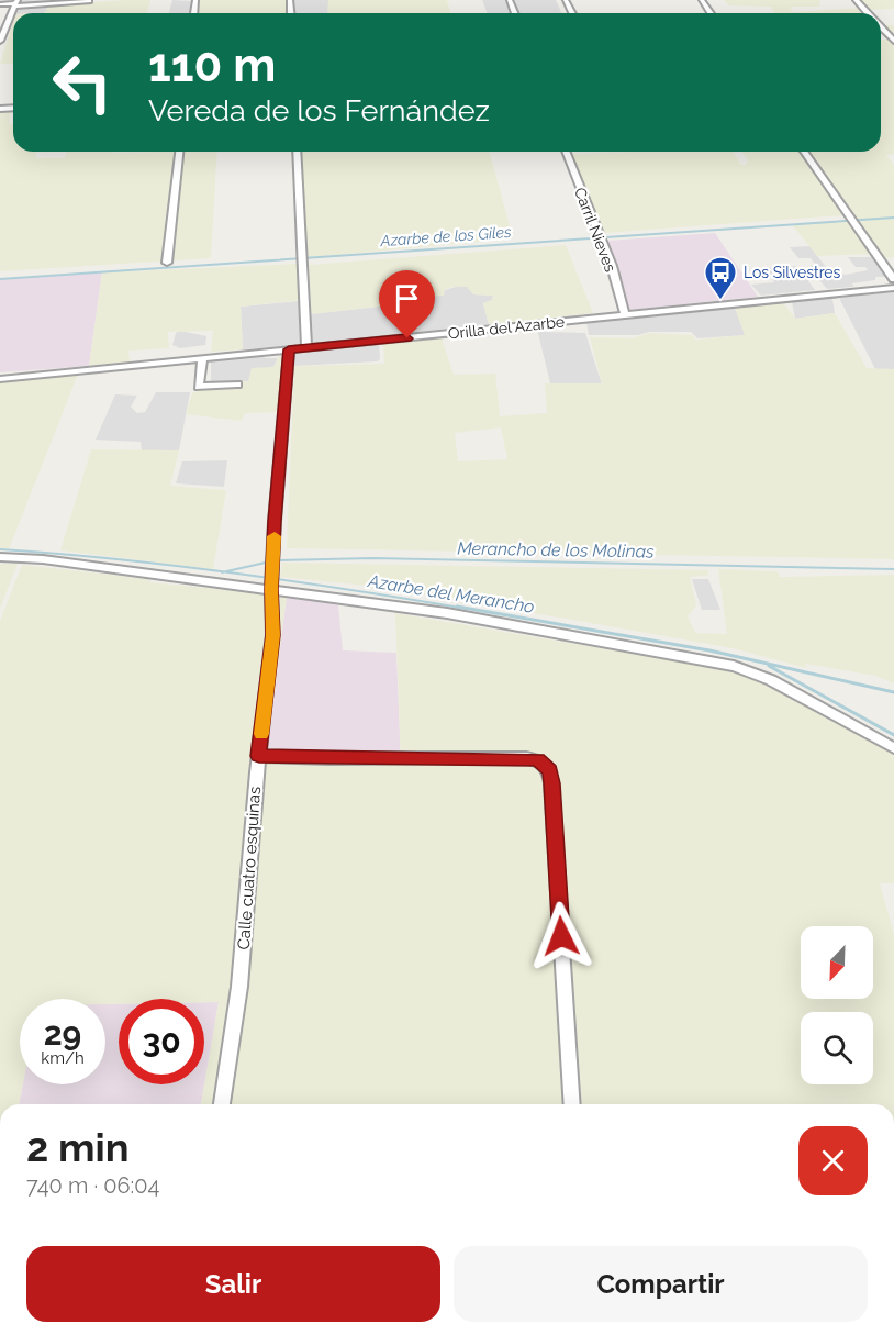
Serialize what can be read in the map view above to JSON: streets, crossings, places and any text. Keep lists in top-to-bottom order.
{
  "streets": {
    "street": ["Carril Nieves", "Orilla del Azarbe", "Calle cuatro esquinas"]
  },
  "crossings": [
    ["Carril Nieves", "Orilla del Azarbe"],
    ["Orilla del Azarbe", "Calle cuatro esquinas"]
  ],
  "water": ["Azarbe de los Giles", "Merancho de los Molinas", "Azarbe del Merancho"],
  "places": {
    "bus stop": ["Los Silvestres"]
  },
  "north": "bottom left",
  "page": {
    "turn": ["110 m", "Vereda de los Fernández"],
    "speed": "29 km/h",
    "limit": "30",
    "heading": ["2 min", "740 m · 06:04"],
    "buttons": ["Salir", "Compartir"]
  }
}
